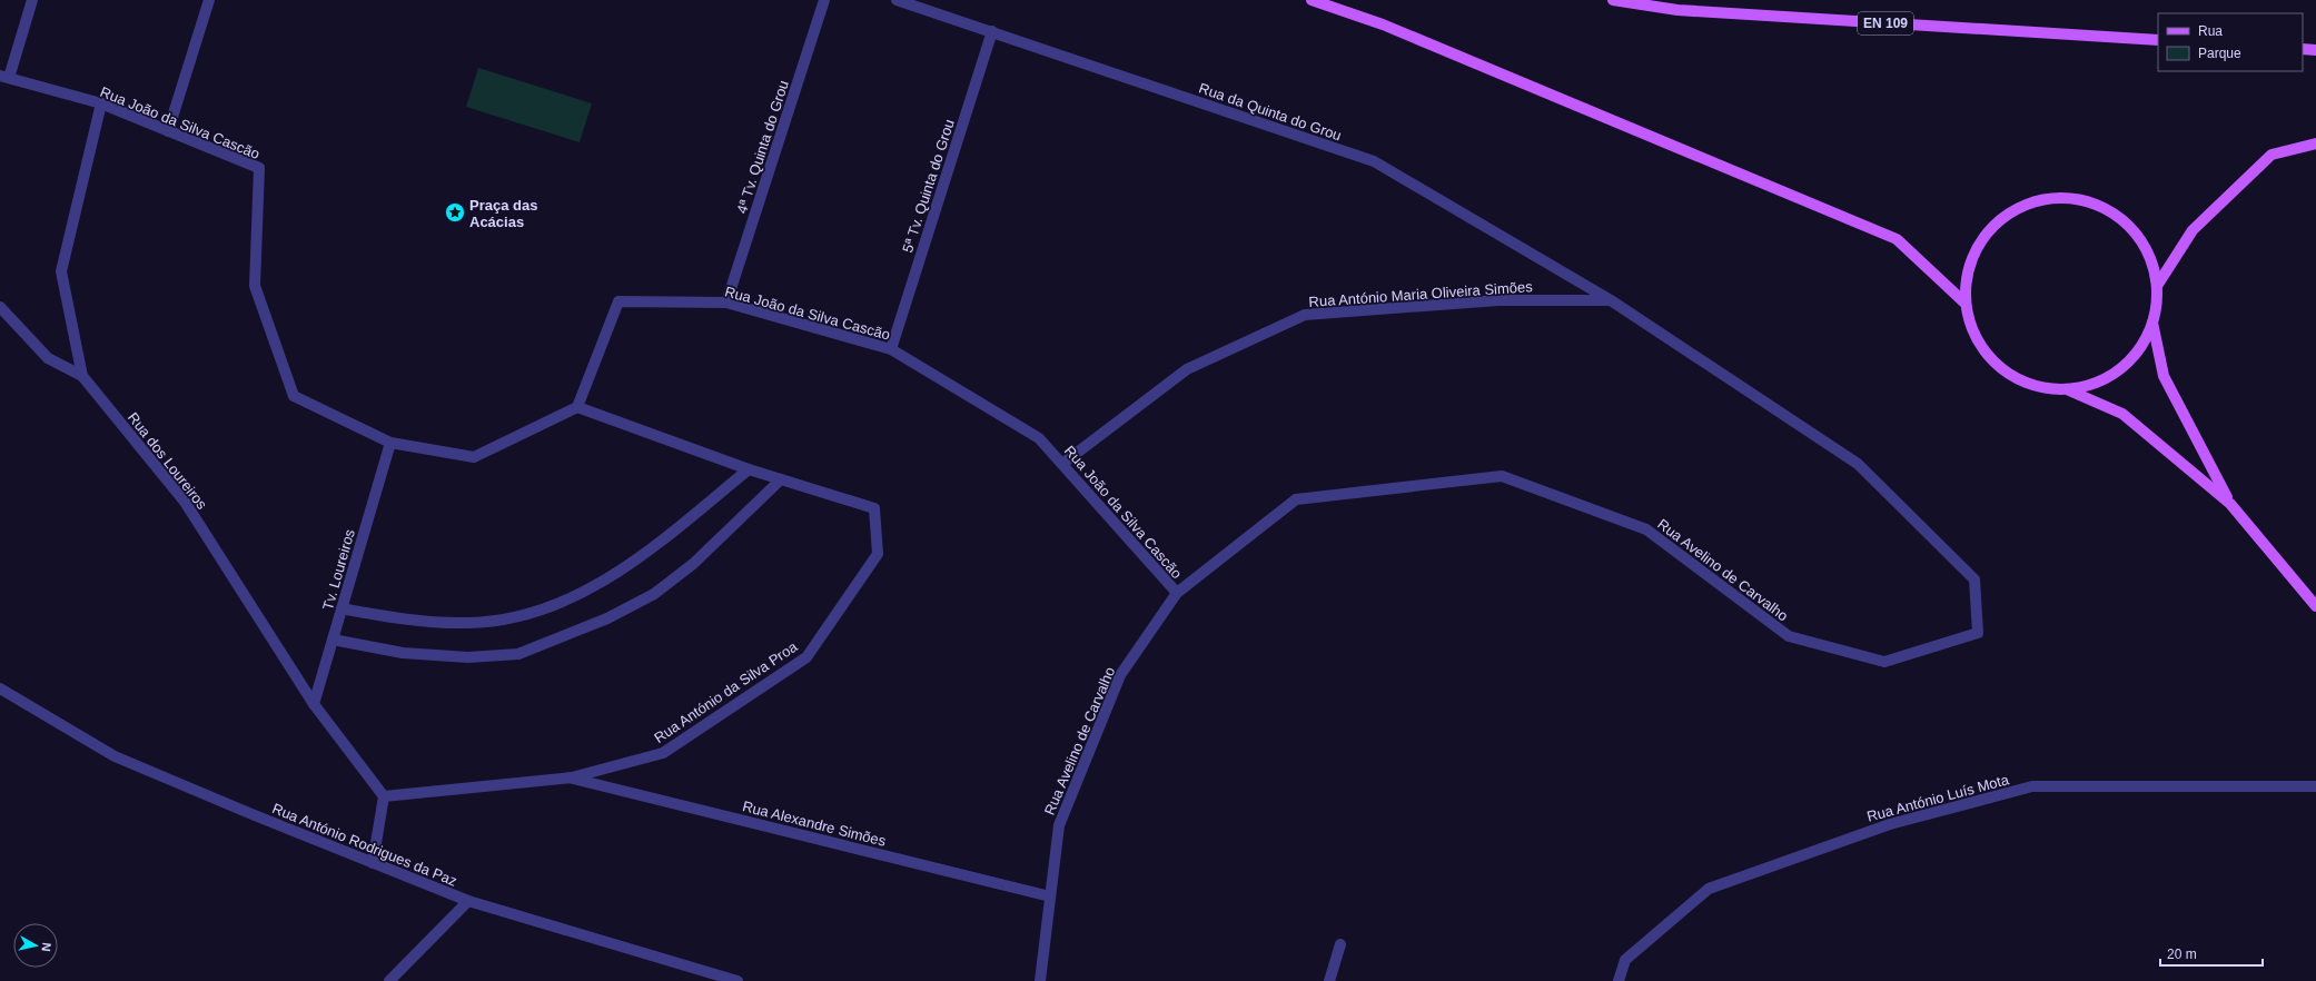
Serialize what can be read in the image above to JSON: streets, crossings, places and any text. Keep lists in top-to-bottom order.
{
  "streets": {
    "main road": ["EN 109"],
    "street": [
      "Rua da Quinta do Grou",
      "Rua João da Silva Cascão",
      "4ª Tv. Quinta do Grou",
      "5ª Tv. Quinta do Grou",
      "Rua António Maria Oliveira Simões",
      "Rua dos Loureiros",
      "Tv. Loureiros",
      "Rua Avelino de Carvalho",
      "Rua António da Silva Proa",
      "Rua António Luís Mota",
      "Rua Alexandre Simões",
      "Rua António Rodrigues da Paz"
    ]
  },
  "crossings": [
    ["Rua da Quinta do Grou", "5ª Tv. Quinta do Grou"],
    ["Rua da Quinta do Grou", "Rua António Maria Oliveira Simões"],
    ["Rua da Quinta do Grou", "Rua Avelino de Carvalho"],
    ["Rua João da Silva Cascão", "4ª Tv. Quinta do Grou"],
    ["Rua João da Silva Cascão", "5ª Tv. Quinta do Grou"],
    ["Rua João da Silva Cascão", "Rua António Maria Oliveira Simões"],
    ["Rua João da Silva Cascão", "Rua dos Loureiros"],
    ["Rua João da Silva Cascão", "Tv. Loureiros"],
    ["Rua João da Silva Cascão", "Rua Avelino de Carvalho"],
    ["Rua João da Silva Cascão", "Rua António da Silva Proa"],
    ["Rua António Maria Oliveira Simões", "Rua Avelino de Carvalho"],
    ["Rua dos Loureiros", "Tv. Loureiros"],
    ["Rua dos Loureiros", "Rua António da Silva Proa"],
    ["Rua Avelino de Carvalho", "Rua Alexandre Simões"],
    ["Rua António da Silva Proa", "Rua Alexandre Simões"]
  ],
  "places": {
    "place": ["Praça das Acácias"]
  },
  "legend": ["Rua", "Parque"],
  "scale_bar": "20 m",
  "north": "right"
}
